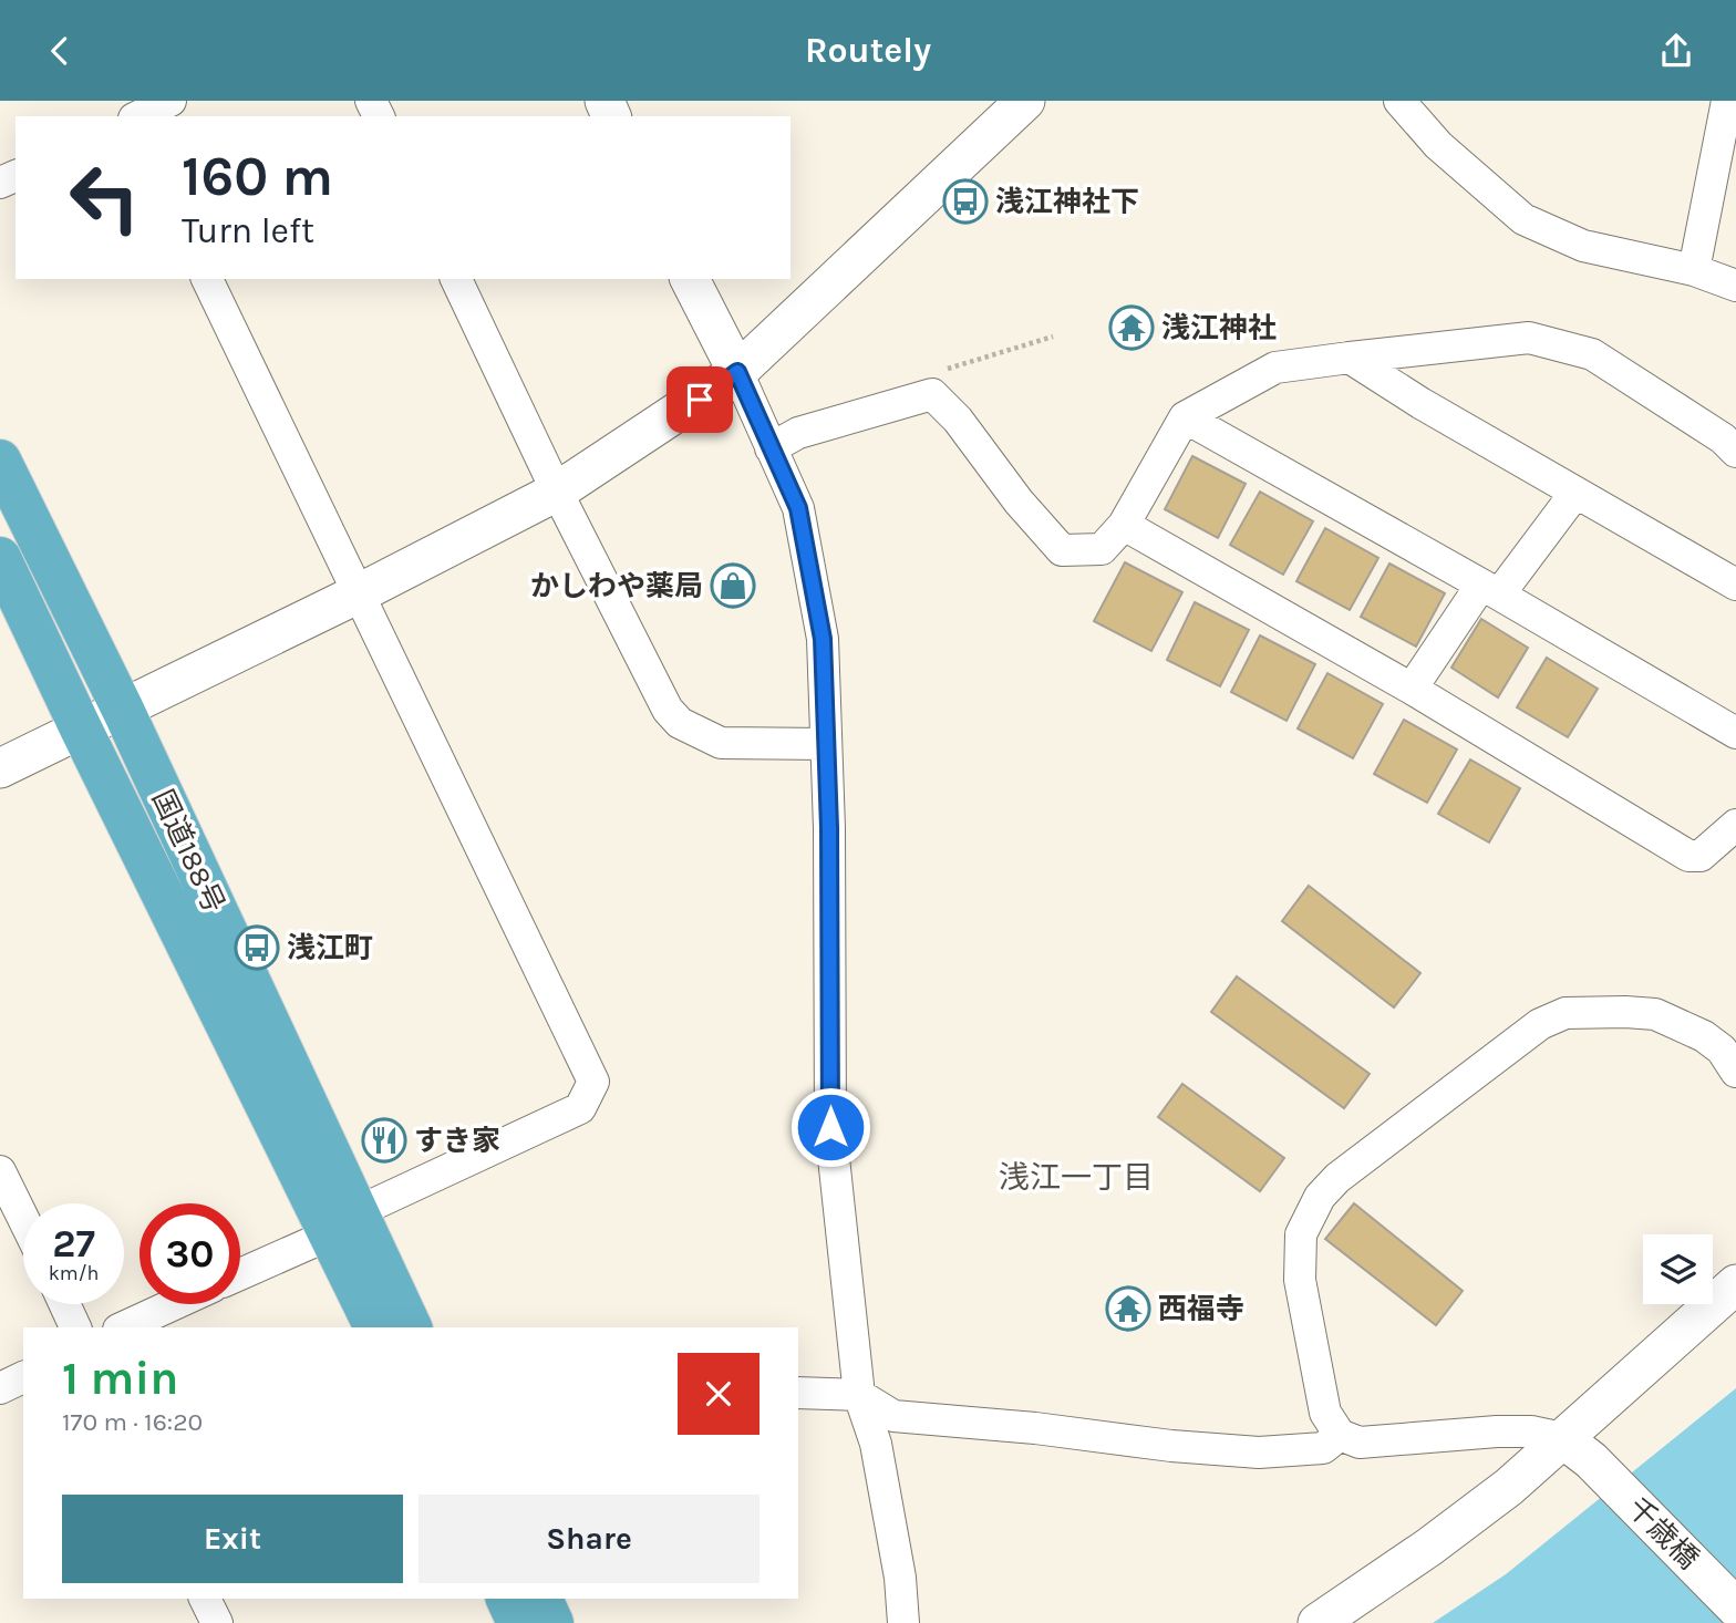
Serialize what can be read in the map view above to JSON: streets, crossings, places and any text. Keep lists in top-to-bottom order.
{
  "streets": {
    "highway": ["国道188号"],
    "street": ["千歳橋"]
  },
  "districts": ["浅江一丁目"],
  "places": {
    "bus stop": ["浅江神社下", "浅江町"],
    "temple": ["浅江神社", "西福寺"],
    "shop": ["かしわや薬局"],
    "restaurant": ["すき家"]
  },
  "page": {
    "header": "Routely",
    "turn": ["160 m", "Turn left"],
    "speed": "27 km/h",
    "limit": "30",
    "heading": ["1 min", "170 m · 16:20"],
    "buttons": ["Exit", "Share"]
  }
}
